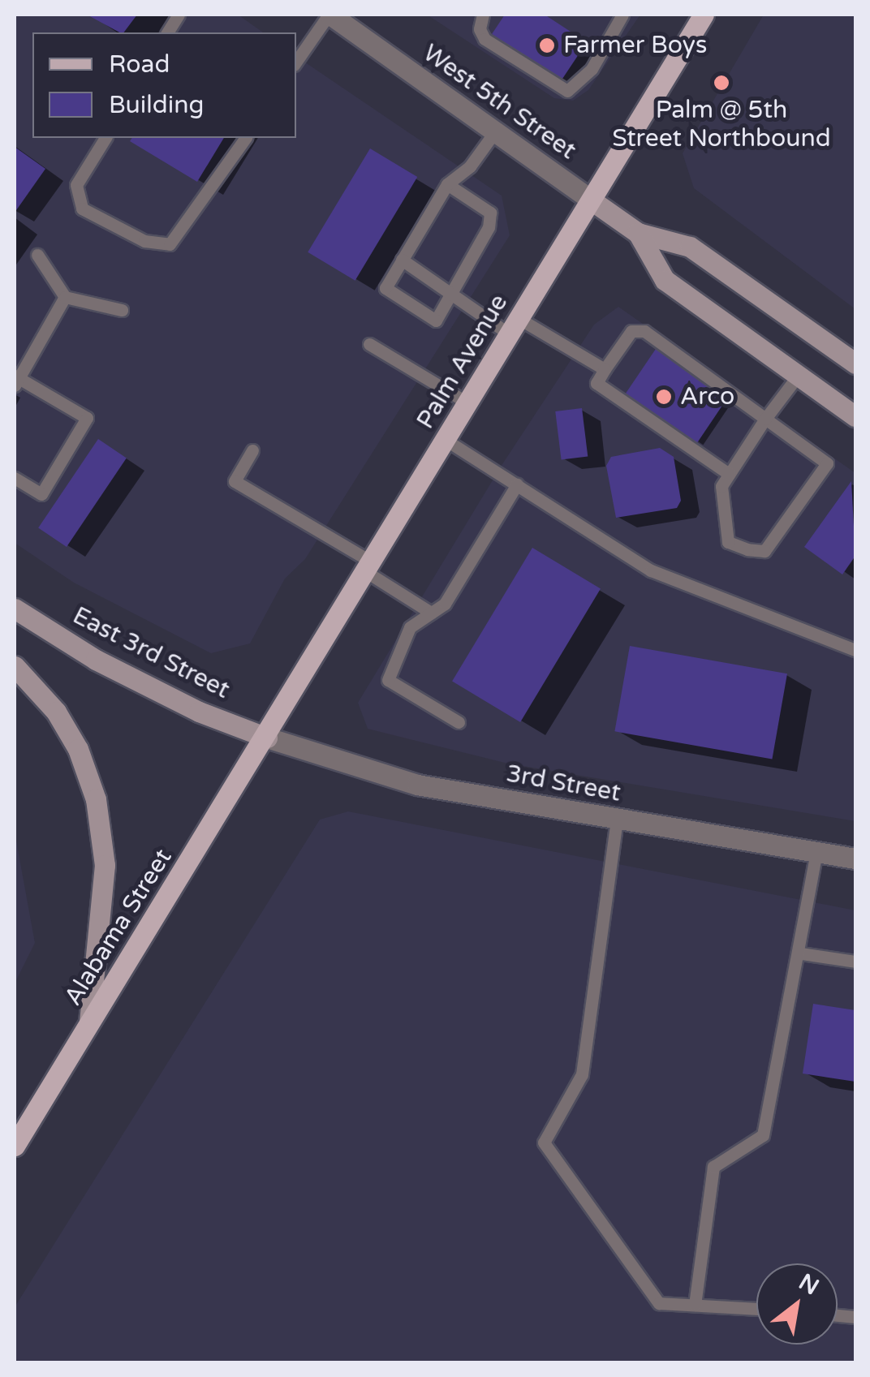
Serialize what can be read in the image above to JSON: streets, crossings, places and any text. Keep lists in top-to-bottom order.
{
  "streets": {
    "main road": [
      "West 5th Street",
      "Palm Avenue",
      "East 3rd Street",
      "Alabama Street"
    ],
    "street": ["3rd Street"]
  },
  "crossings": [
    ["West 5th Street", "Palm Avenue"],
    ["Palm Avenue", "East 3rd Street"],
    ["Palm Avenue", "3rd Street"],
    ["Palm Avenue", "Alabama Street"],
    ["East 3rd Street", "3rd Street"],
    ["East 3rd Street", "Alabama Street"],
    ["3rd Street", "Alabama Street"]
  ],
  "places": ["Farmer Boys", "Palm @ 5th Street Northbound", "Arco"],
  "legend": ["Road", "Building"],
  "north": "top right"
}
